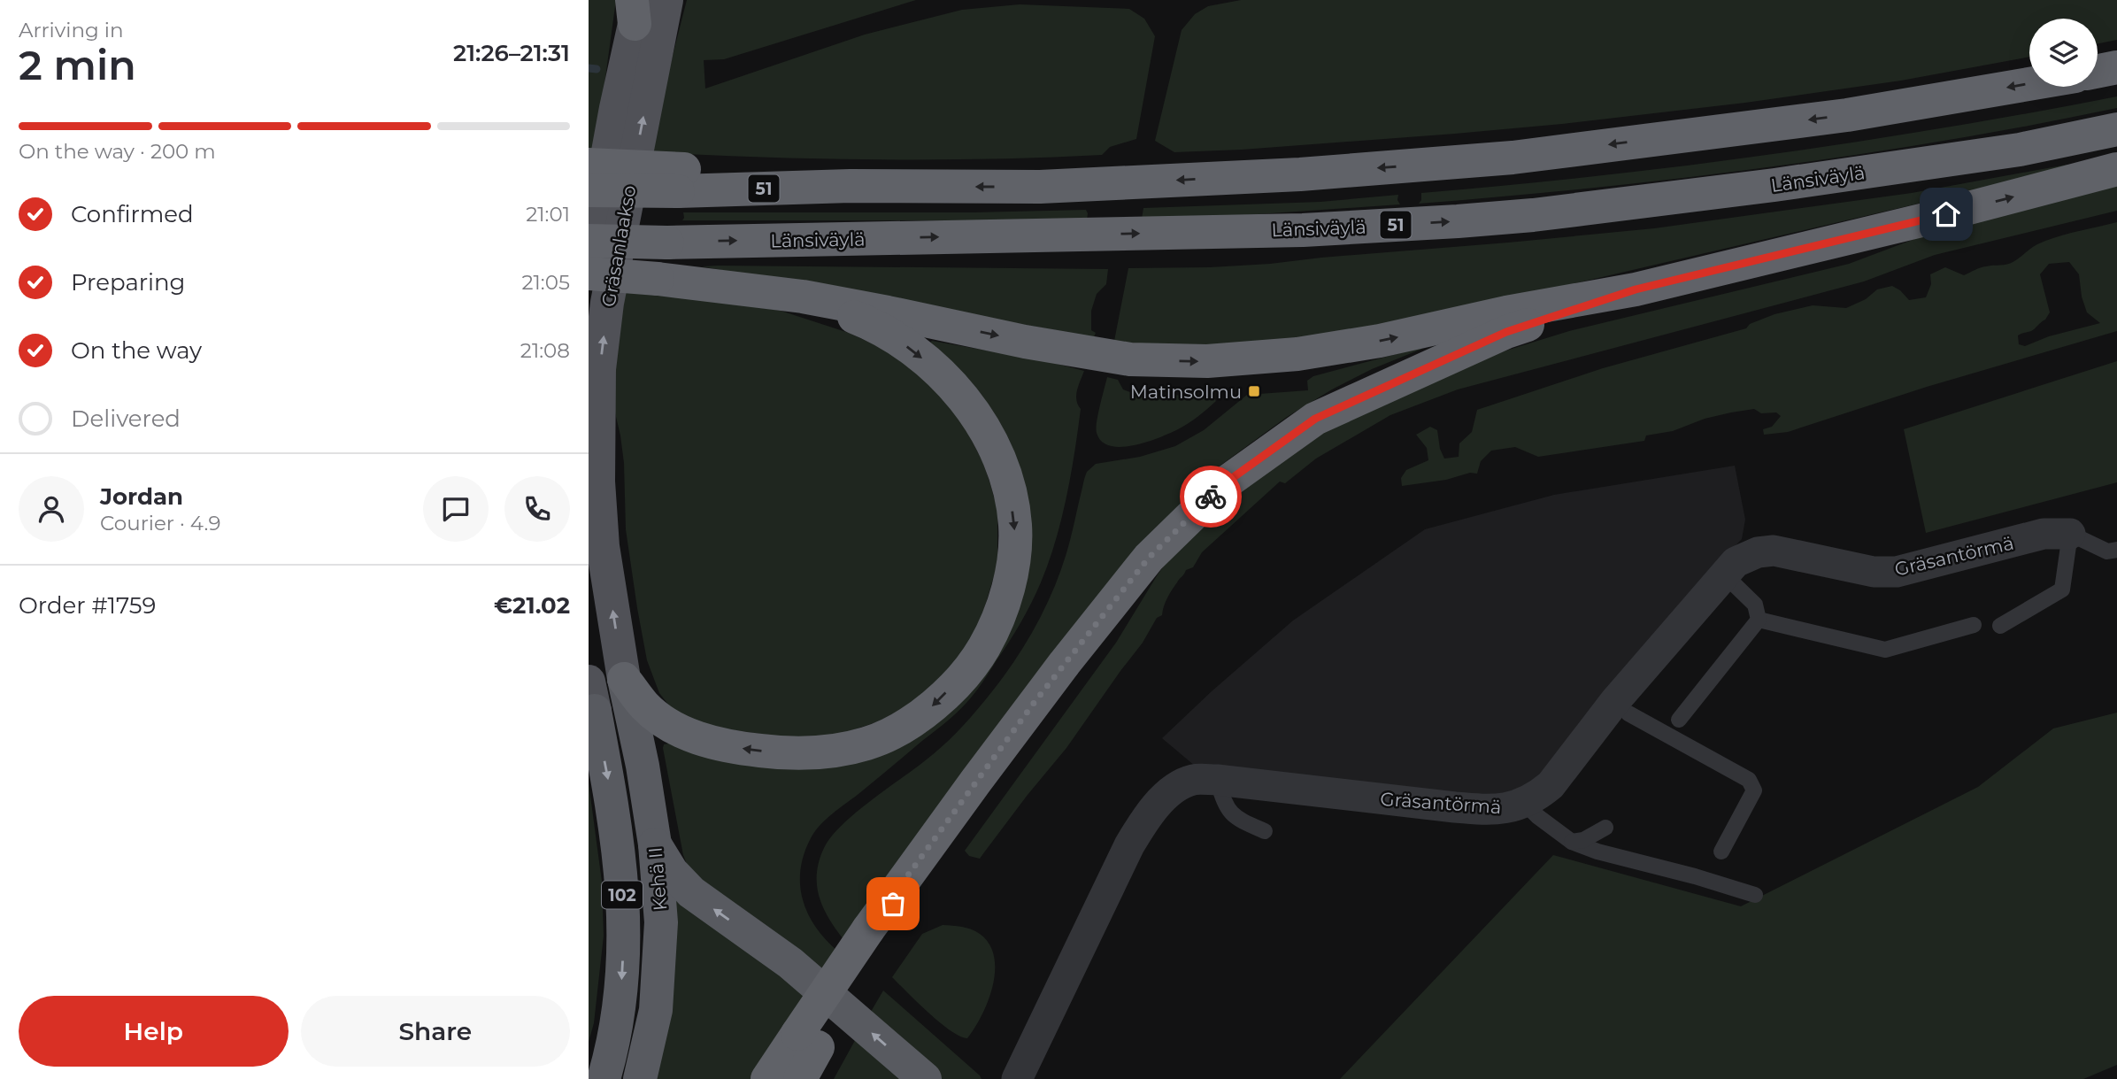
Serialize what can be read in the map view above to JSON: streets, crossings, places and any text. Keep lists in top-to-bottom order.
{
  "streets": {
    "highway": [
      "Länsiväylä",
      "51",
      "Kehä II",
      "102"
    ],
    "main road": ["Gräsanlaakso"],
    "street": ["Gräsantörmä"]
  },
  "crossings": [
    ["Gräsanlaakso", "Kehä II"]
  ],
  "places": {
    "transit": ["Matinsolmu"]
  },
  "page": {
    "heading": ["2 min", "Arriving in", "21:26–21:31"],
    "panel": [
      "Jordan",
      "Courier · 4.9",
      "Order #1759",
      "€21.02"
    ],
    "bar": "On the way · 200 m",
    "list": [
      ["Confirmed", "21:01"],
      ["Preparing", "21:05"],
      ["On the way", "21:08"],
      "Delivered"
    ],
    "buttons": ["Help", "Share"]
  }
}
